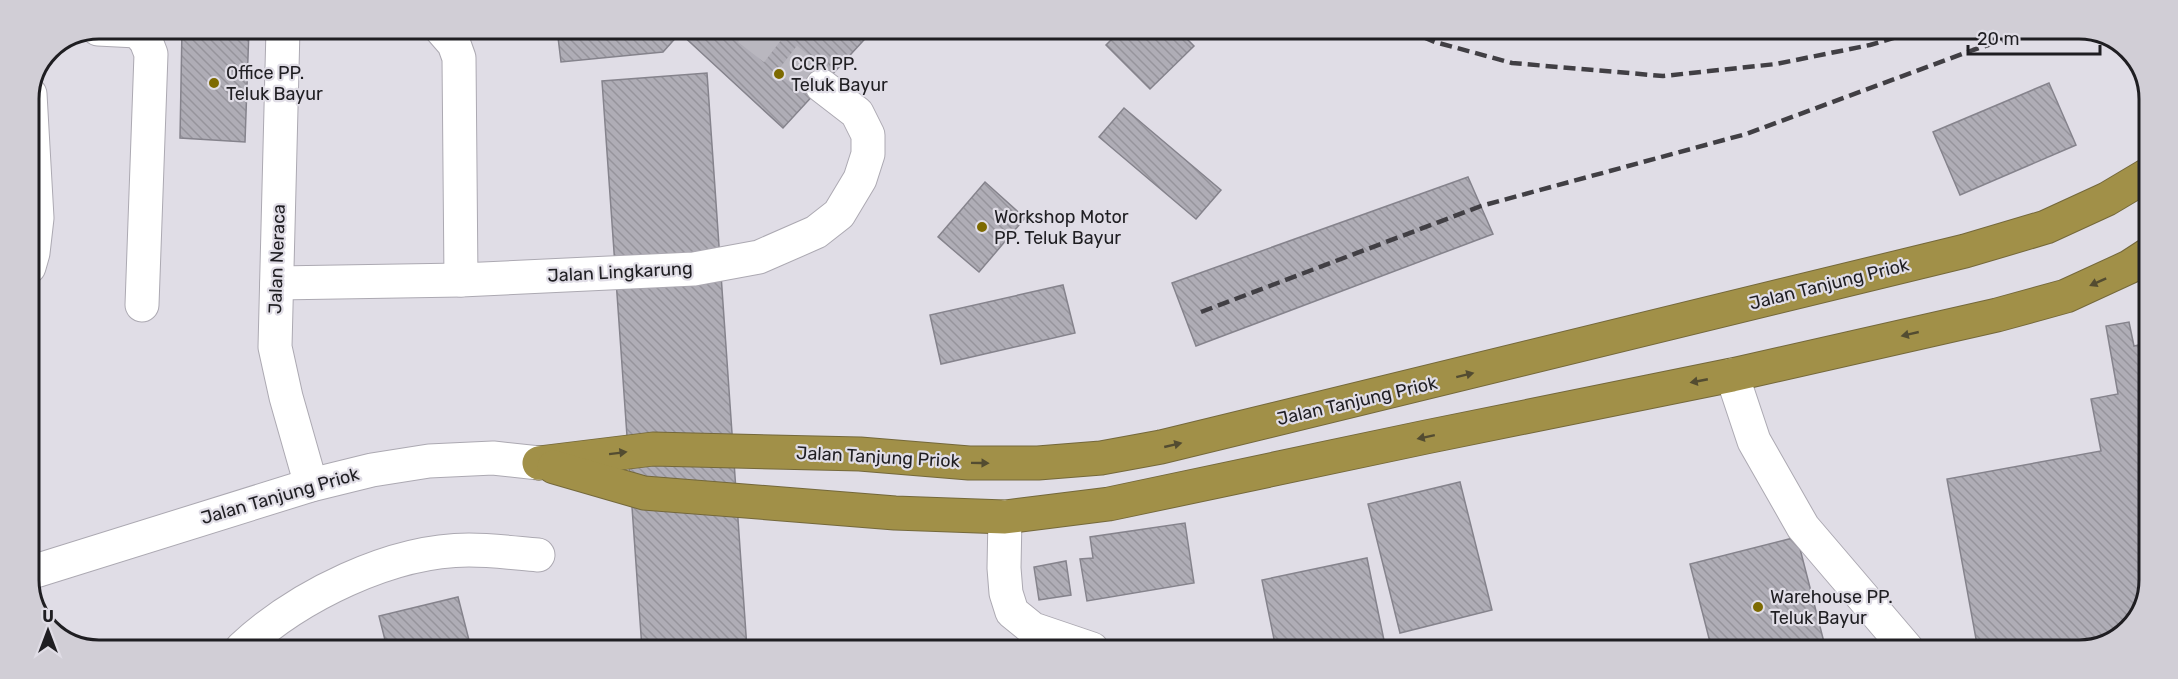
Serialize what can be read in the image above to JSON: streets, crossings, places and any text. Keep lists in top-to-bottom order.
{
  "streets": {
    "highway": ["Jalan Tanjung Priok"],
    "street": ["Jalan Neraca", "Jalan Lingkarung"]
  },
  "crossings": [
    ["Jalan Neraca", "Jalan Lingkarung"],
    ["Jalan Neraca", "Jalan Tanjung Priok"]
  ],
  "places": [
    "CCR PP. Teluk Bayur",
    "Office PP. Teluk Bayur",
    "Workshop Motor PP. Teluk Bayur",
    "Warehouse PP. Teluk Bayur"
  ],
  "scale_bar": "20 m",
  "north": "top"
}
